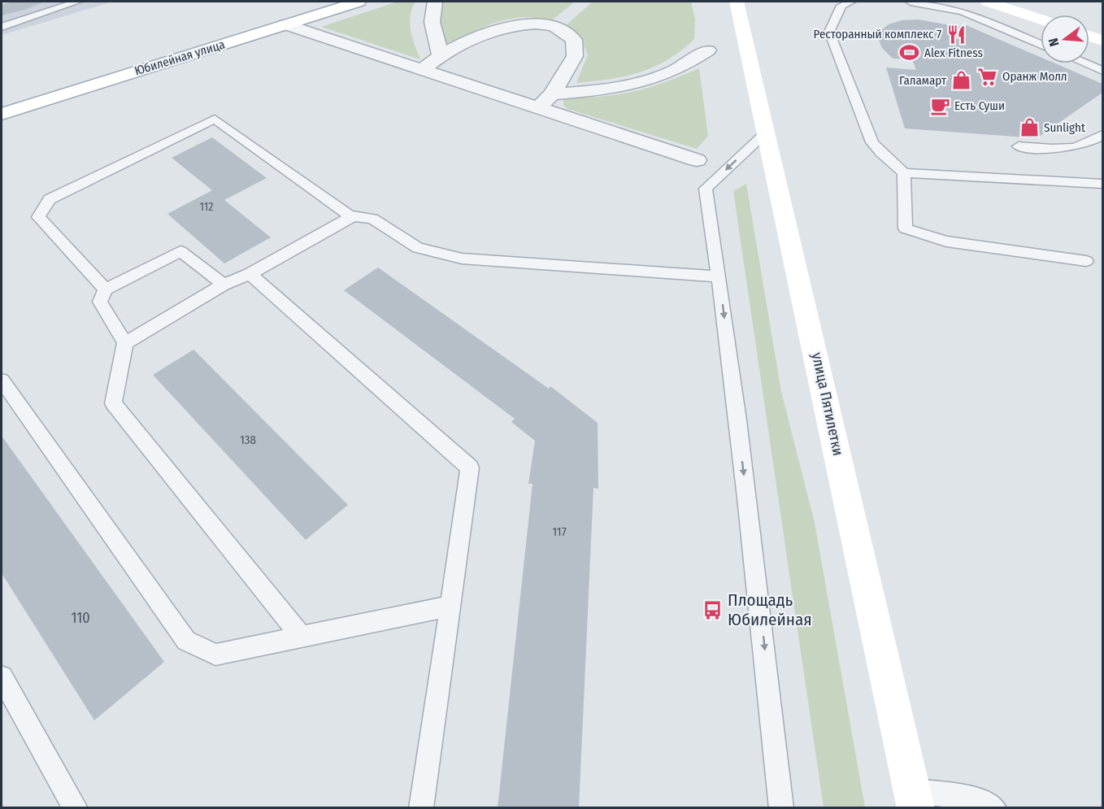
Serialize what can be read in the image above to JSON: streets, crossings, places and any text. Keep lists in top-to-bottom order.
{
  "streets": {
    "main road": ["Юбилейная улица", "улица Пятилетки"]
  },
  "places": {
    "restaurant": ["Ресторанный комплекс 7"],
    "sports": ["Alex Fitness"],
    "supermarket": ["Оранж Молл"],
    "shop": ["Галамарт", "Sunlight"],
    "cafe": ["Есть Суши"],
    "bus stop": ["Площадь Юбилейная"]
  },
  "house_numbers": [
    "112",
    "138",
    "117",
    "110"
  ],
  "north": "left"
}
